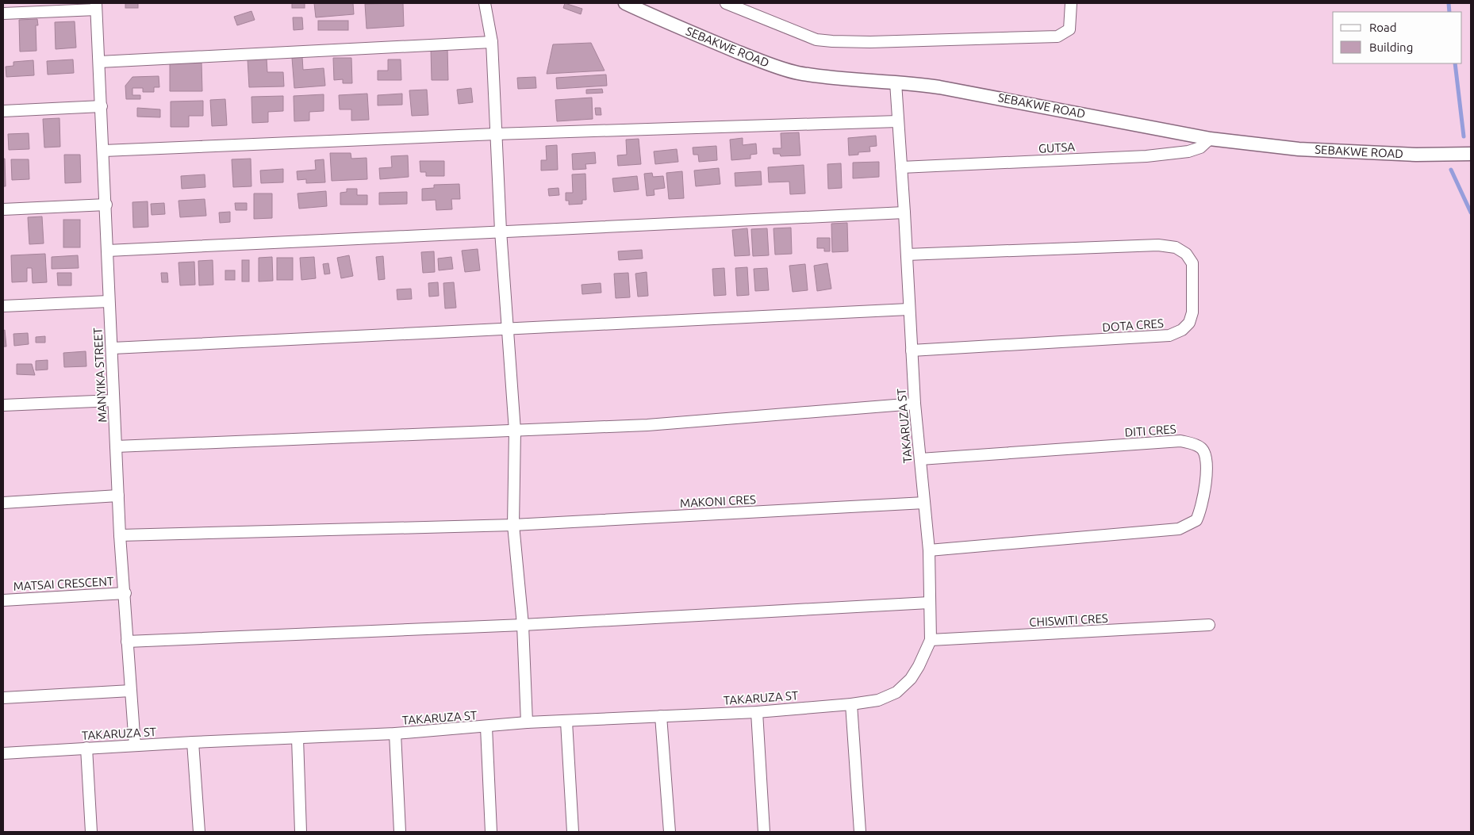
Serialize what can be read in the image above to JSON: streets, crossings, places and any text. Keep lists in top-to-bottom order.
{
  "streets": {
    "street": [
      "SEBAKWE ROAD",
      "GUTSA",
      "DOTA CRES",
      "MANYIKA STREET",
      "TAKARUZA ST",
      "DITI CRES",
      "MAKONI CRES",
      "MATSAI CRESCENT",
      "CHISWITI CRES"
    ]
  },
  "crossings": [
    ["SEBAKWE ROAD", "GUTSA"],
    ["SEBAKWE ROAD", "TAKARUZA ST"],
    ["GUTSA", "TAKARUZA ST"],
    ["DOTA CRES", "TAKARUZA ST"],
    ["MANYIKA STREET", "TAKARUZA ST"],
    ["MANYIKA STREET", "MAKONI CRES"],
    ["MANYIKA STREET", "MATSAI CRESCENT"],
    ["TAKARUZA ST", "DITI CRES"],
    ["TAKARUZA ST", "MAKONI CRES"],
    ["TAKARUZA ST", "CHISWITI CRES"]
  ],
  "legend": ["Road", "Building"]
}
